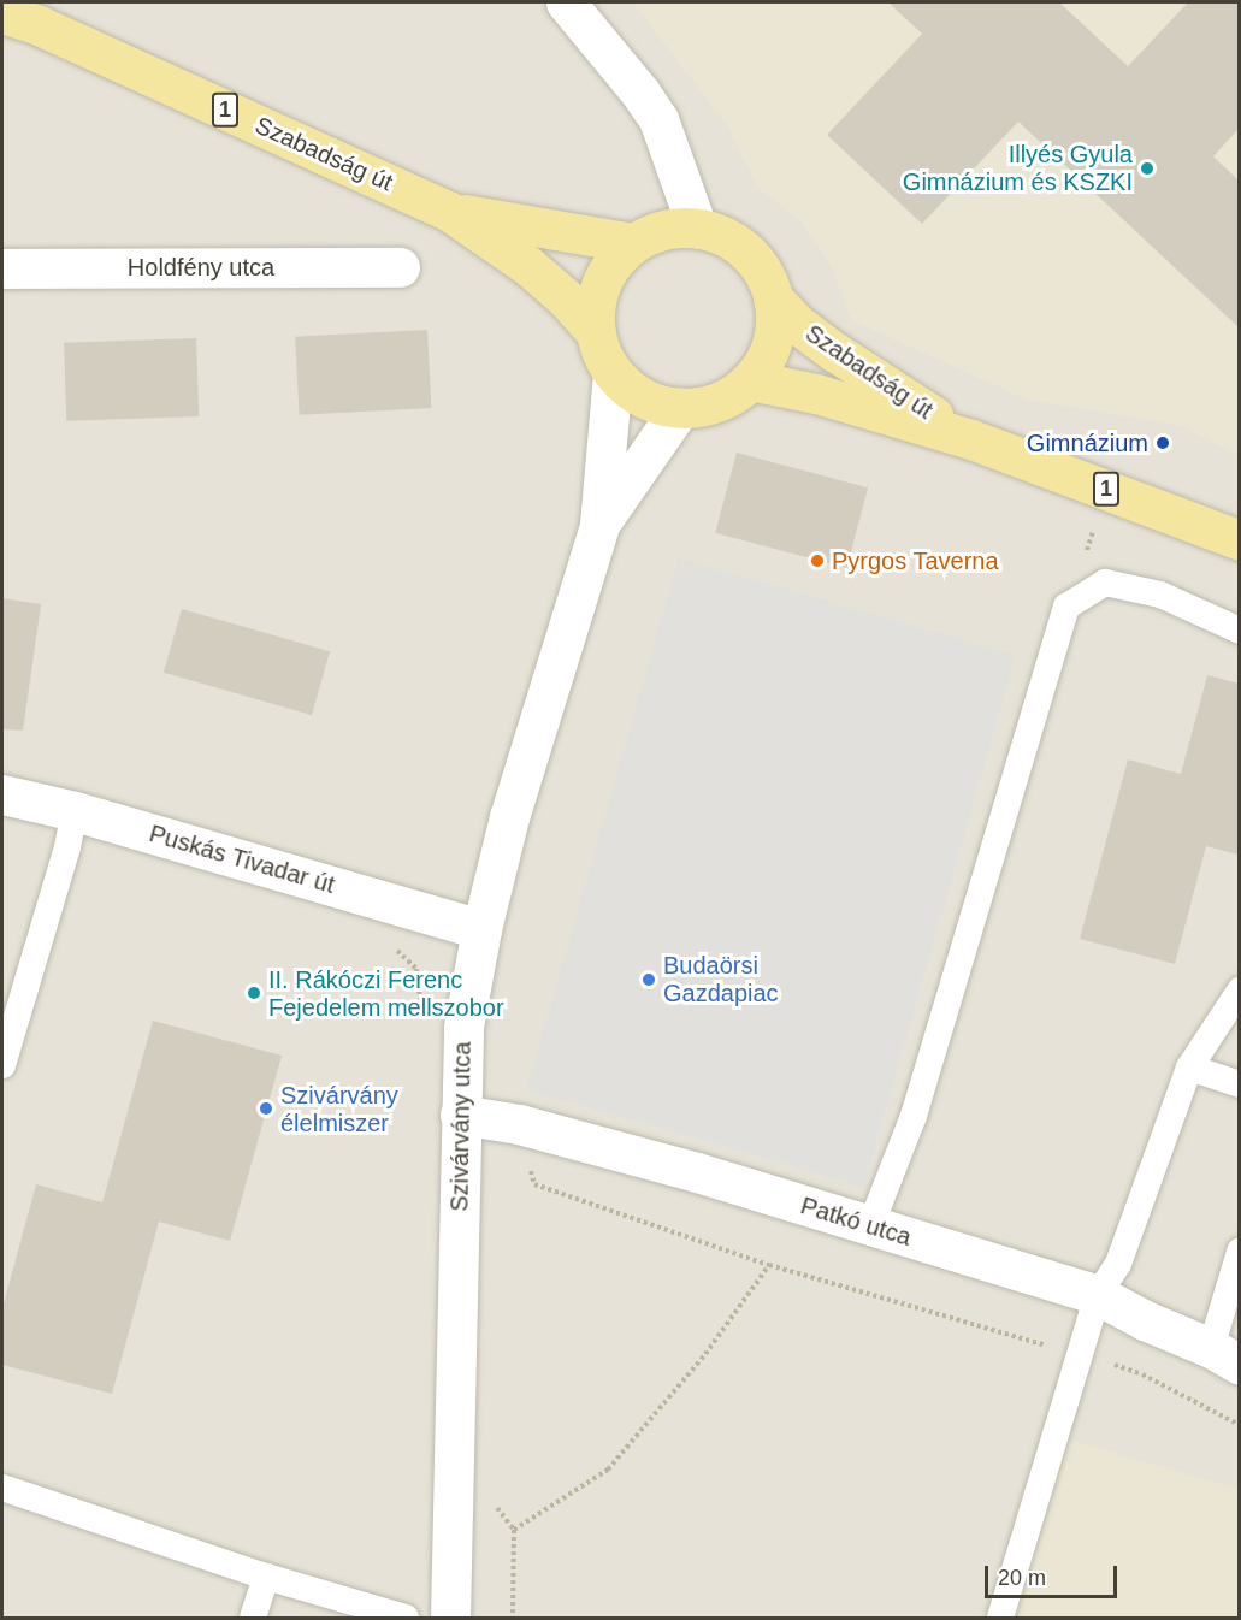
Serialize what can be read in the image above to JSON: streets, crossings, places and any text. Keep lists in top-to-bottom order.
{
  "streets": {
    "main road": ["1", "Szabadság út"],
    "street": [
      "Holdfény utca",
      "Puskás Tivadar út",
      "Szivárvány utca",
      "Patkó utca"
    ]
  },
  "crossings": [
    ["Szabadság út", "Szivárvány utca"],
    ["Puskás Tivadar út", "Szivárvány utca"],
    ["Szivárvány utca", "Patkó utca"]
  ],
  "places": [
    "Illyés Gyula Gimnázium és KSZKI",
    "Gimnázium",
    "Pyrgos Taverna",
    "Budaörsi Gazdapiac",
    "II. Rákóczi Ferenc Fejedelem mellszobor",
    "Szivárvány élelmiszer"
  ],
  "scale_bar": "20 m"
}
